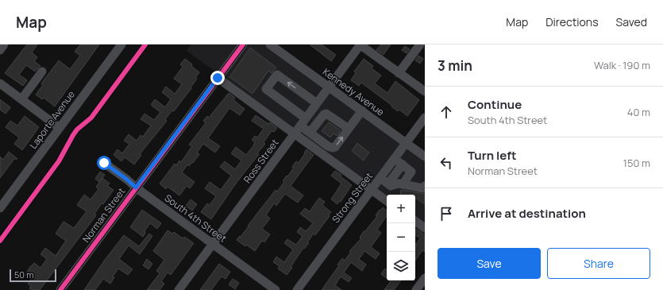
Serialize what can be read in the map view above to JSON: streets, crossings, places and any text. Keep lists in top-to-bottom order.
{
  "streets": {
    "street": [
      "Kennedy Avenue",
      "Laporte Avenue",
      "Ross Street",
      "Strong Street",
      "Norman Street",
      "South 4th Street"
    ]
  },
  "crossings": [
    ["Kennedy Avenue", "Ross Street"],
    ["Kennedy Avenue", "Strong Street"],
    ["Ross Street", "South 4th Street"],
    ["Norman Street", "South 4th Street"]
  ],
  "scale_bar": "50 m",
  "page": {
    "header": "Map",
    "nav": ["Map", "Directions", "Saved"],
    "heading": ["3 min", "Walk · 190 m"],
    "list": [
      ["Continue", "South 4th Street", "40 m"],
      ["Turn left", "Norman Street", "150 m"],
      "Arrive at destination"
    ],
    "map_buttons": ["+", "−"],
    "buttons": ["Save", "Share"],
    "scale": "50 m"
  }
}
